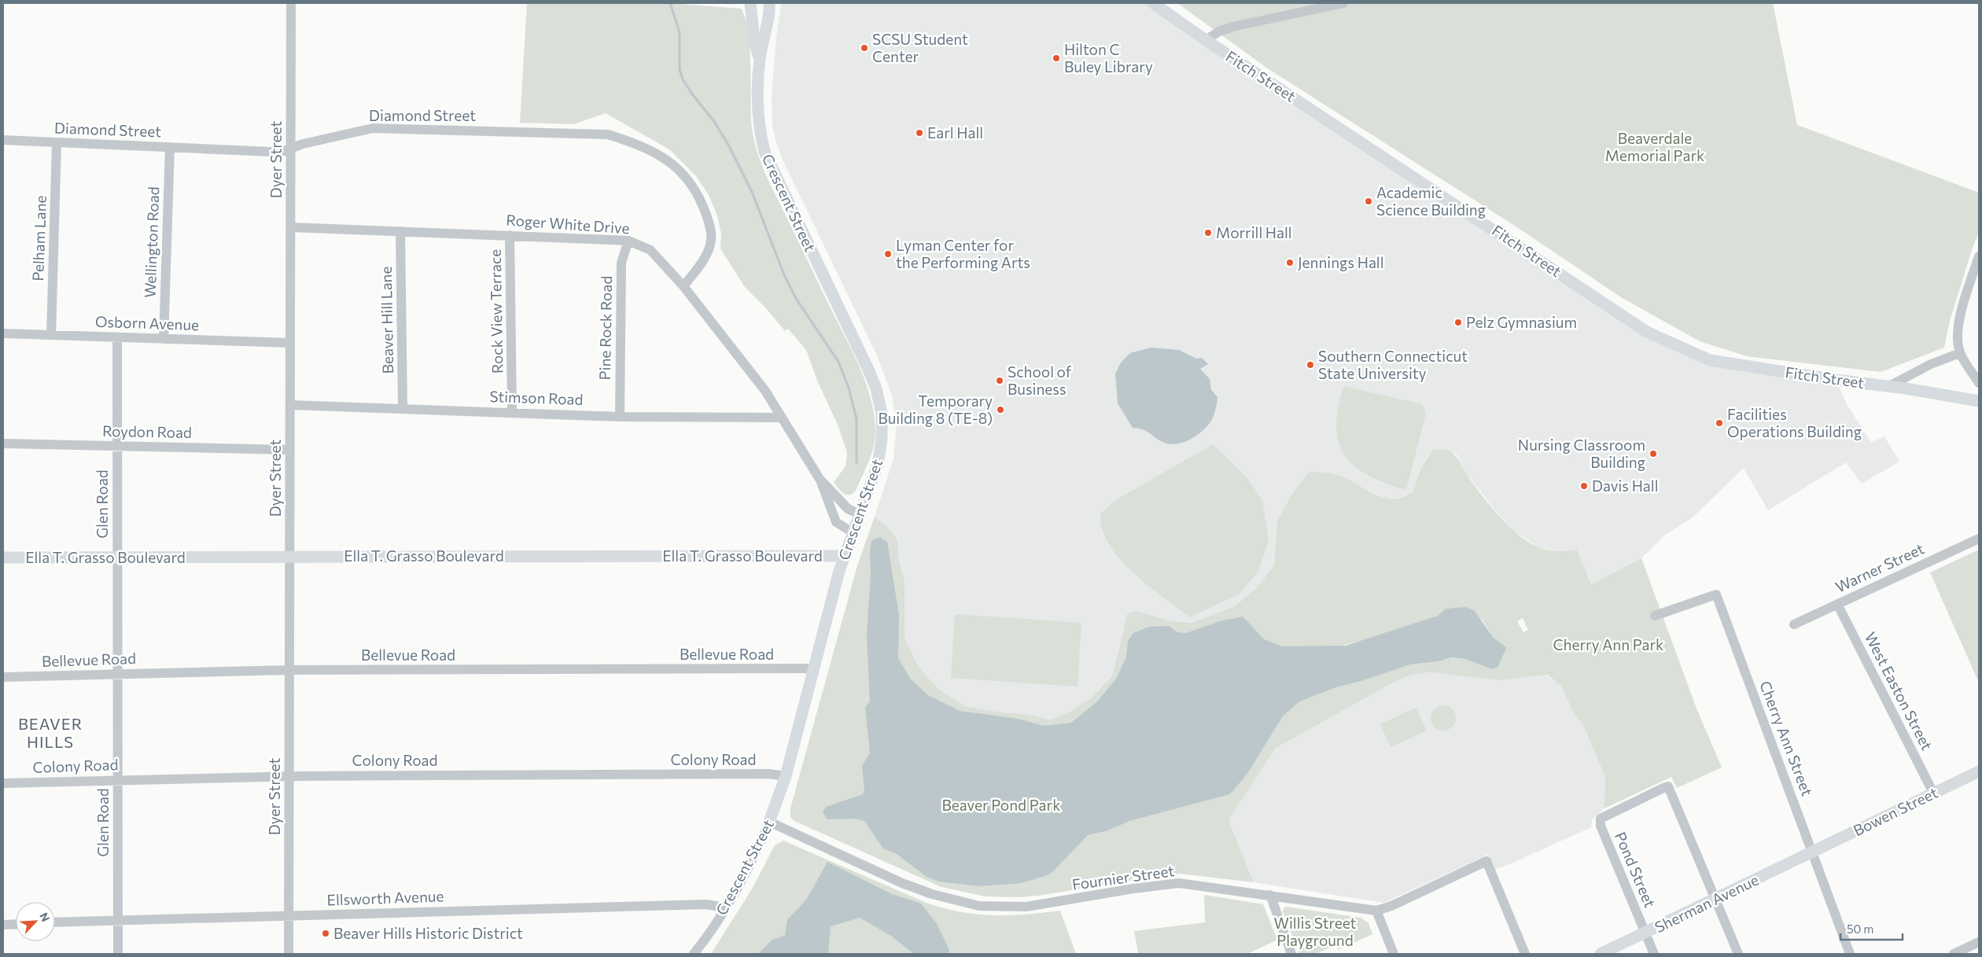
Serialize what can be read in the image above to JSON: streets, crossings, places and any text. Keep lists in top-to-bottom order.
{
  "streets": {
    "main road": [
      "Fitch Street",
      "Crescent Street",
      "Ella T. Grasso Boulevard",
      "Bowen Street",
      "Sherman Avenue"
    ],
    "street": [
      "Diamond Street",
      "Dyer Street",
      "Roger White Drive",
      "Pelham Lane",
      "Wellington Road",
      "Rock View Terrace",
      "Beaver Hill Lane",
      "Osborn Avenue",
      "Pine Rock Road",
      "Stimson Road",
      "Roydon Road",
      "Glen Road",
      "Warner Street",
      "Bellevue Road",
      "West Easton Street",
      "Cherry Ann Street",
      "Colony Road",
      "Pond Street",
      "Fournier Street",
      "Ellsworth Avenue"
    ]
  },
  "crossings": [
    ["Diamond Street", "Dyer Street"],
    ["Diamond Street", "Roger White Drive"],
    ["Diamond Street", "Pelham Lane"],
    ["Diamond Street", "Wellington Road"],
    ["Dyer Street", "Roger White Drive"],
    ["Dyer Street", "Osborn Avenue"],
    ["Dyer Street", "Stimson Road"],
    ["Dyer Street", "Roydon Road"],
    ["Dyer Street", "Ella T. Grasso Boulevard"],
    ["Dyer Street", "Bellevue Road"],
    ["Dyer Street", "Colony Road"],
    ["Dyer Street", "Ellsworth Avenue"],
    ["Crescent Street", "Roger White Drive"],
    ["Crescent Street", "Ella T. Grasso Boulevard"],
    ["Crescent Street", "Bellevue Road"],
    ["Crescent Street", "Colony Road"],
    ["Crescent Street", "Fournier Street"],
    ["Crescent Street", "Ellsworth Avenue"],
    ["Roger White Drive", "Rock View Terrace"],
    ["Roger White Drive", "Beaver Hill Lane"],
    ["Roger White Drive", "Pine Rock Road"],
    ["Roger White Drive", "Stimson Road"],
    ["Pelham Lane", "Osborn Avenue"],
    ["Wellington Road", "Osborn Avenue"],
    ["Rock View Terrace", "Stimson Road"],
    ["Beaver Hill Lane", "Stimson Road"],
    ["Osborn Avenue", "Glen Road"],
    ["Pine Rock Road", "Stimson Road"],
    ["Roydon Road", "Glen Road"],
    ["Glen Road", "Ella T. Grasso Boulevard"],
    ["Glen Road", "Bellevue Road"],
    ["Glen Road", "Colony Road"],
    ["Glen Road", "Ellsworth Avenue"],
    ["Warner Street", "West Easton Street"],
    ["West Easton Street", "Bowen Street"],
    ["Cherry Ann Street", "Bowen Street"],
    ["Cherry Ann Street", "Sherman Avenue"],
    ["Bowen Street", "Sherman Avenue"],
    ["Pond Street", "Sherman Avenue"]
  ],
  "districts": ["BEAVER HILLS"],
  "parks": [
    "Beaverdale Memorial Park",
    "Cherry Ann Park",
    "Beaver Pond Park",
    "Willis Street Playground"
  ],
  "places": [
    "SCSU Student Center",
    "Hilton C Buley Library",
    "Earl Hall",
    "Academic Science Building",
    "Morrill Hall",
    "Lyman Center for the Performing Arts",
    "Jennings Hall",
    "Pelz Gymnasium",
    "Southern Connecticut State University",
    "School of Business",
    "Temporary Building 8 (TE-8)",
    "Facilities Operations Building",
    "Nursing Classroom Building",
    "Davis Hall",
    "Beaver Hills Historic District"
  ],
  "scale_bar": "50 m",
  "north": "top right"
}
